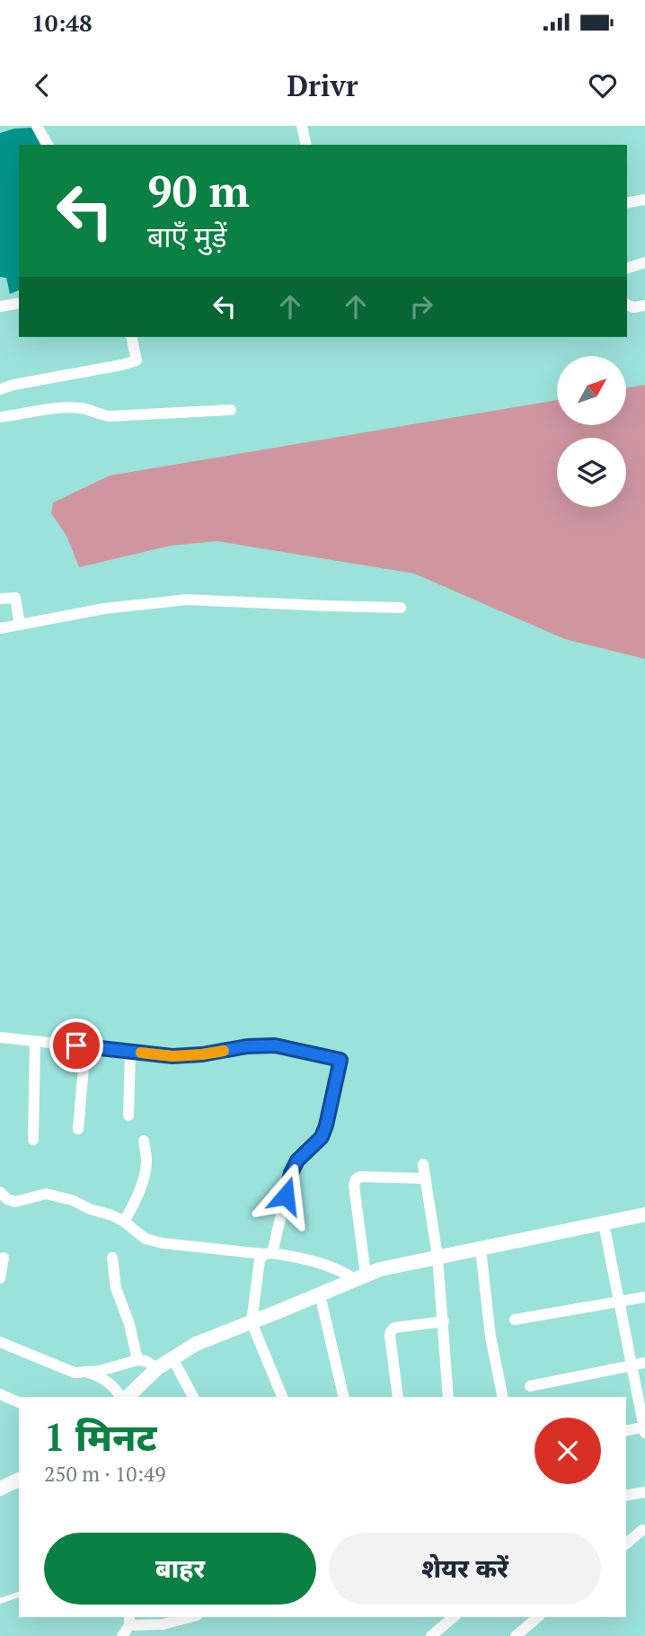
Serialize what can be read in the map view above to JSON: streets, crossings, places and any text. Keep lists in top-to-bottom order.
{
  "north": "top right",
  "page": {
    "status": "10:48",
    "header": "Drivr",
    "turn": ["90 m", "बाएँ मुड़ें"],
    "heading": ["1 मिनट", "250 m · 10:49"],
    "buttons": ["बाहर", "शेयर करें"]
  }
}
